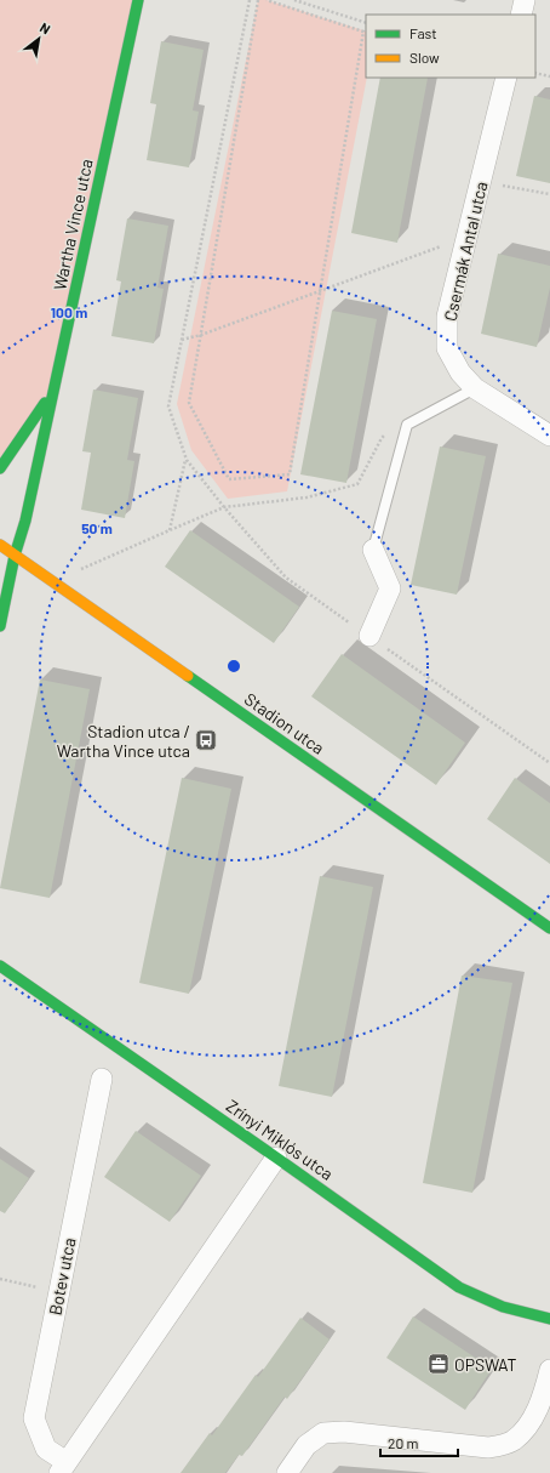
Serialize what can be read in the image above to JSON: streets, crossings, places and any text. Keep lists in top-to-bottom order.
{
  "streets": {
    "street": [
      "Wartha Vince utca",
      "Csermák Antal utca",
      "Stadion utca",
      "Zrínyi Miklós utca",
      "Botev utca"
    ]
  },
  "crossings": [
    ["Wartha Vince utca", "Stadion utca"],
    ["Zrínyi Miklós utca", "Botev utca"]
  ],
  "places": {
    "bus stop": ["Stadion utca / Wartha Vince utca"],
    "office": ["OPSWAT"]
  },
  "legend": ["Fast", "Slow"],
  "scale_bar": "20 m",
  "north": "top right",
  "rings": ["100 m", "50 m"]
}
